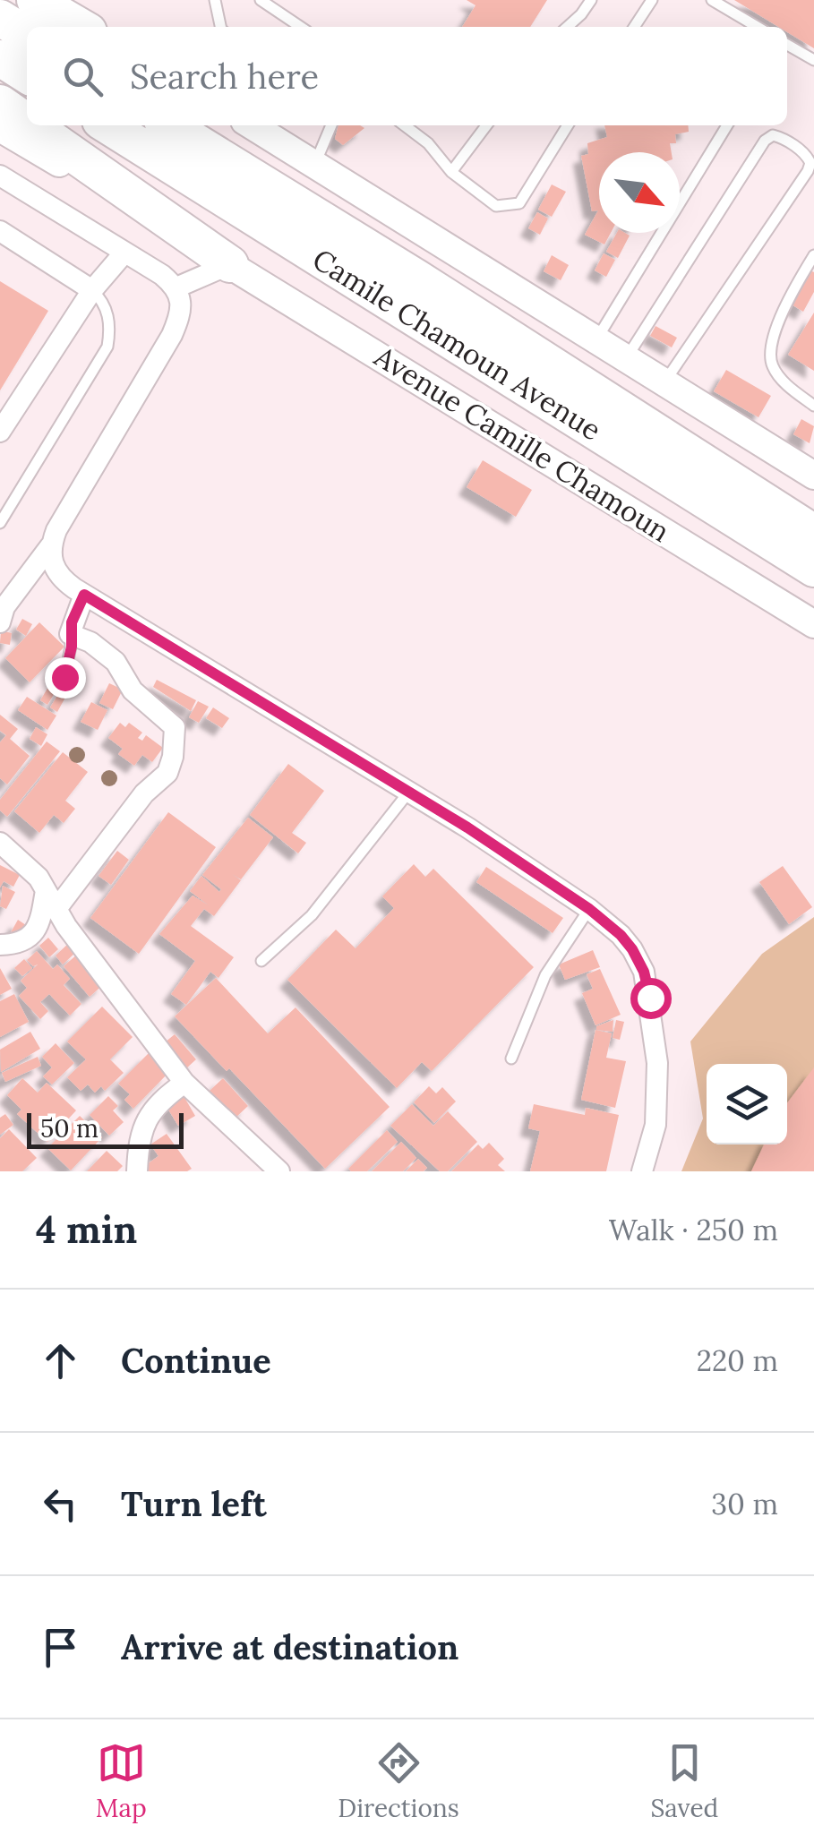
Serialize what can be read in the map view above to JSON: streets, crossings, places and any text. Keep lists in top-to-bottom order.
{
  "streets": {
    "highway": ["Camile Chamoun Avenue"],
    "main road": ["Avenue Camille Chamoun"]
  },
  "scale_bar": "50 m",
  "north": "bottom right",
  "page": {
    "search": "Search here",
    "scale": "50 m",
    "heading": ["4 min", "Walk · 250 m"],
    "list": [
      ["Continue", "220 m"],
      ["Turn left", "30 m"],
      "Arrive at destination"
    ],
    "nav": ["Map", "Directions", "Saved"]
  }
}
